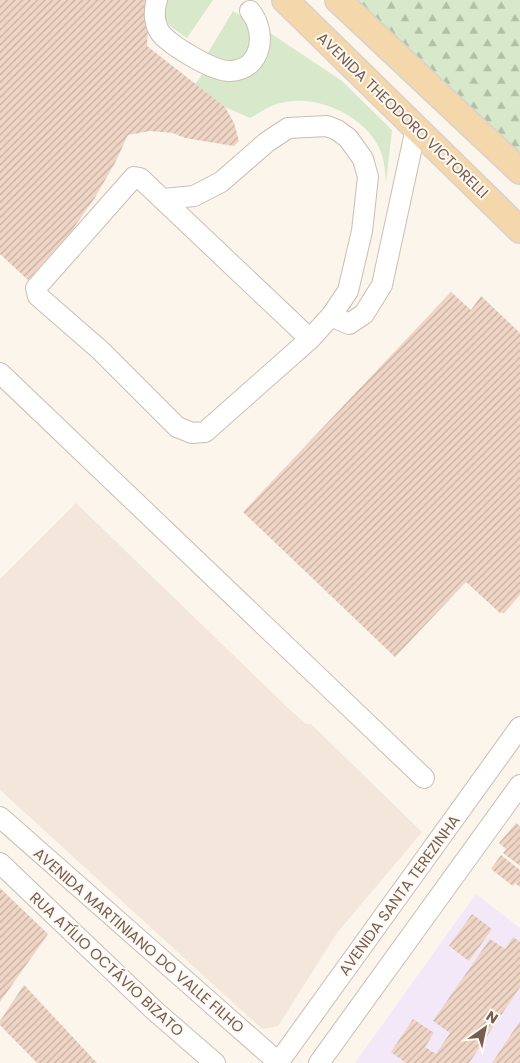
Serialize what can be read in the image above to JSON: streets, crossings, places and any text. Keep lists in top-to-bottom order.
{
  "streets": {
    "main road": ["AVENIDA THEODORO VICTORELLI"],
    "street": ["AVENIDA SANTA TEREZINHA", "AVENIDA MARTINIANO DO VALLE FILHO", "RUA ATÍLIO OCTÁVIO BIZATO"]
  },
  "crossings": [
    ["AVENIDA SANTA TEREZINHA", "AVENIDA MARTINIANO DO VALLE FILHO"]
  ],
  "north": "top right"
}
